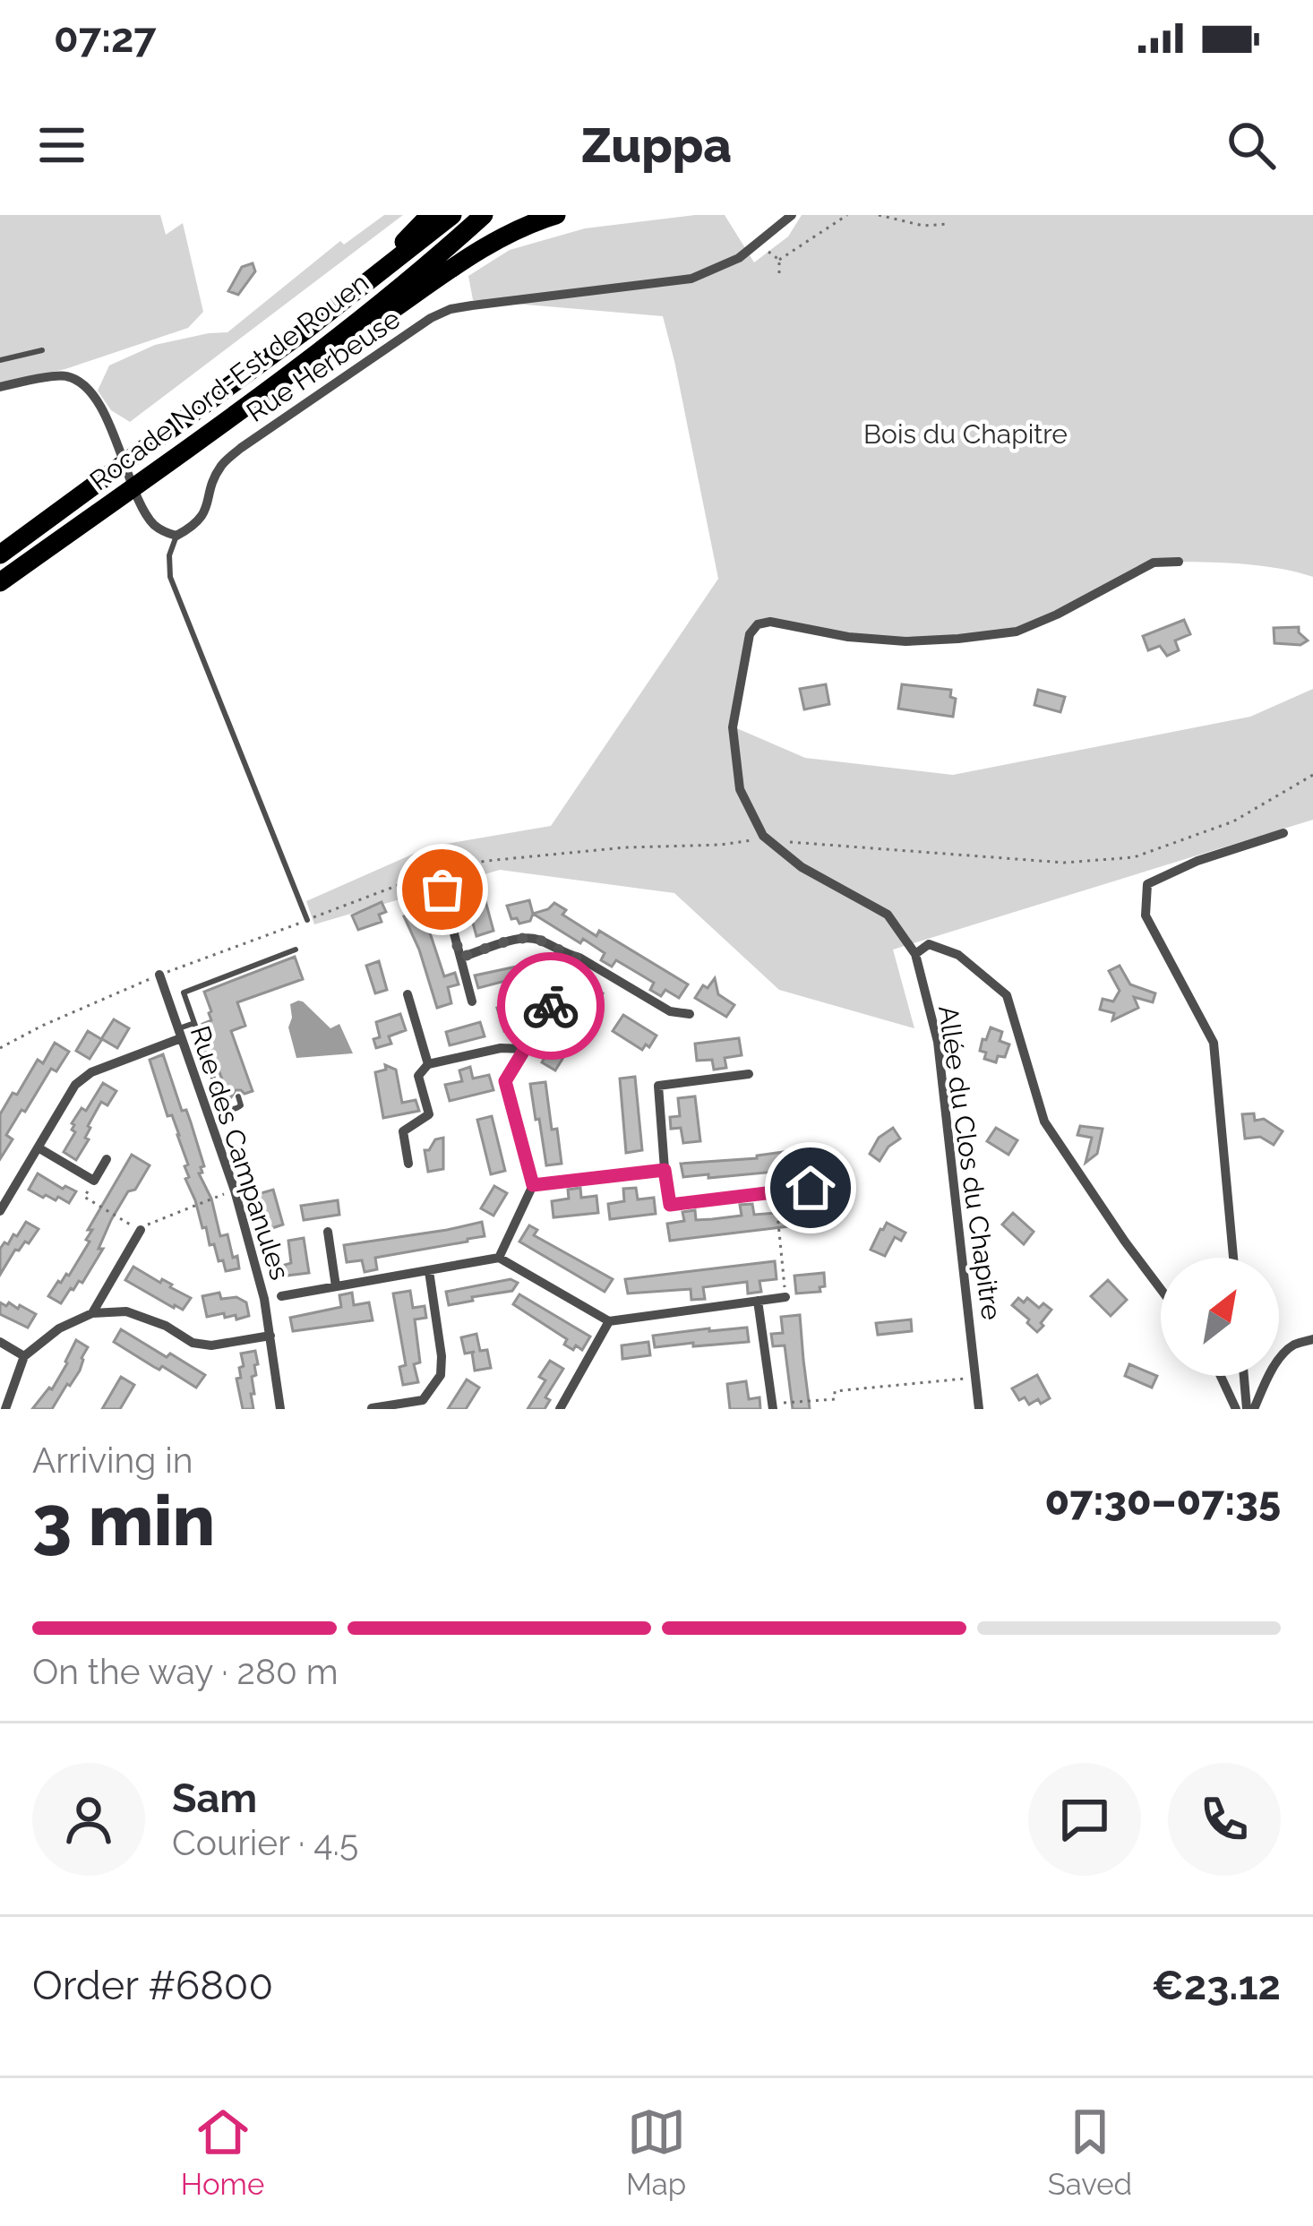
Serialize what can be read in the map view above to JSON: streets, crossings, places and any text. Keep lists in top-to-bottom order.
{
  "streets": {
    "highway": ["Rocade Nord-Est de Rouen"],
    "street": ["Rue Herbeuse", "Rue des Campanules", "Allée du Clos du Chapitre"]
  },
  "parks": ["Bois du Chapitre"],
  "north": "top right",
  "page": {
    "status": "07:27",
    "header": "Zuppa",
    "heading": ["3 min", "Arriving in", "07:30–07:35"],
    "panel": [
      "Sam",
      "Courier · 4.5",
      "Order #6800",
      "€23.12"
    ],
    "bar": "On the way · 280 m",
    "tabs": ["Home", "Map", "Saved"]
  }
}
